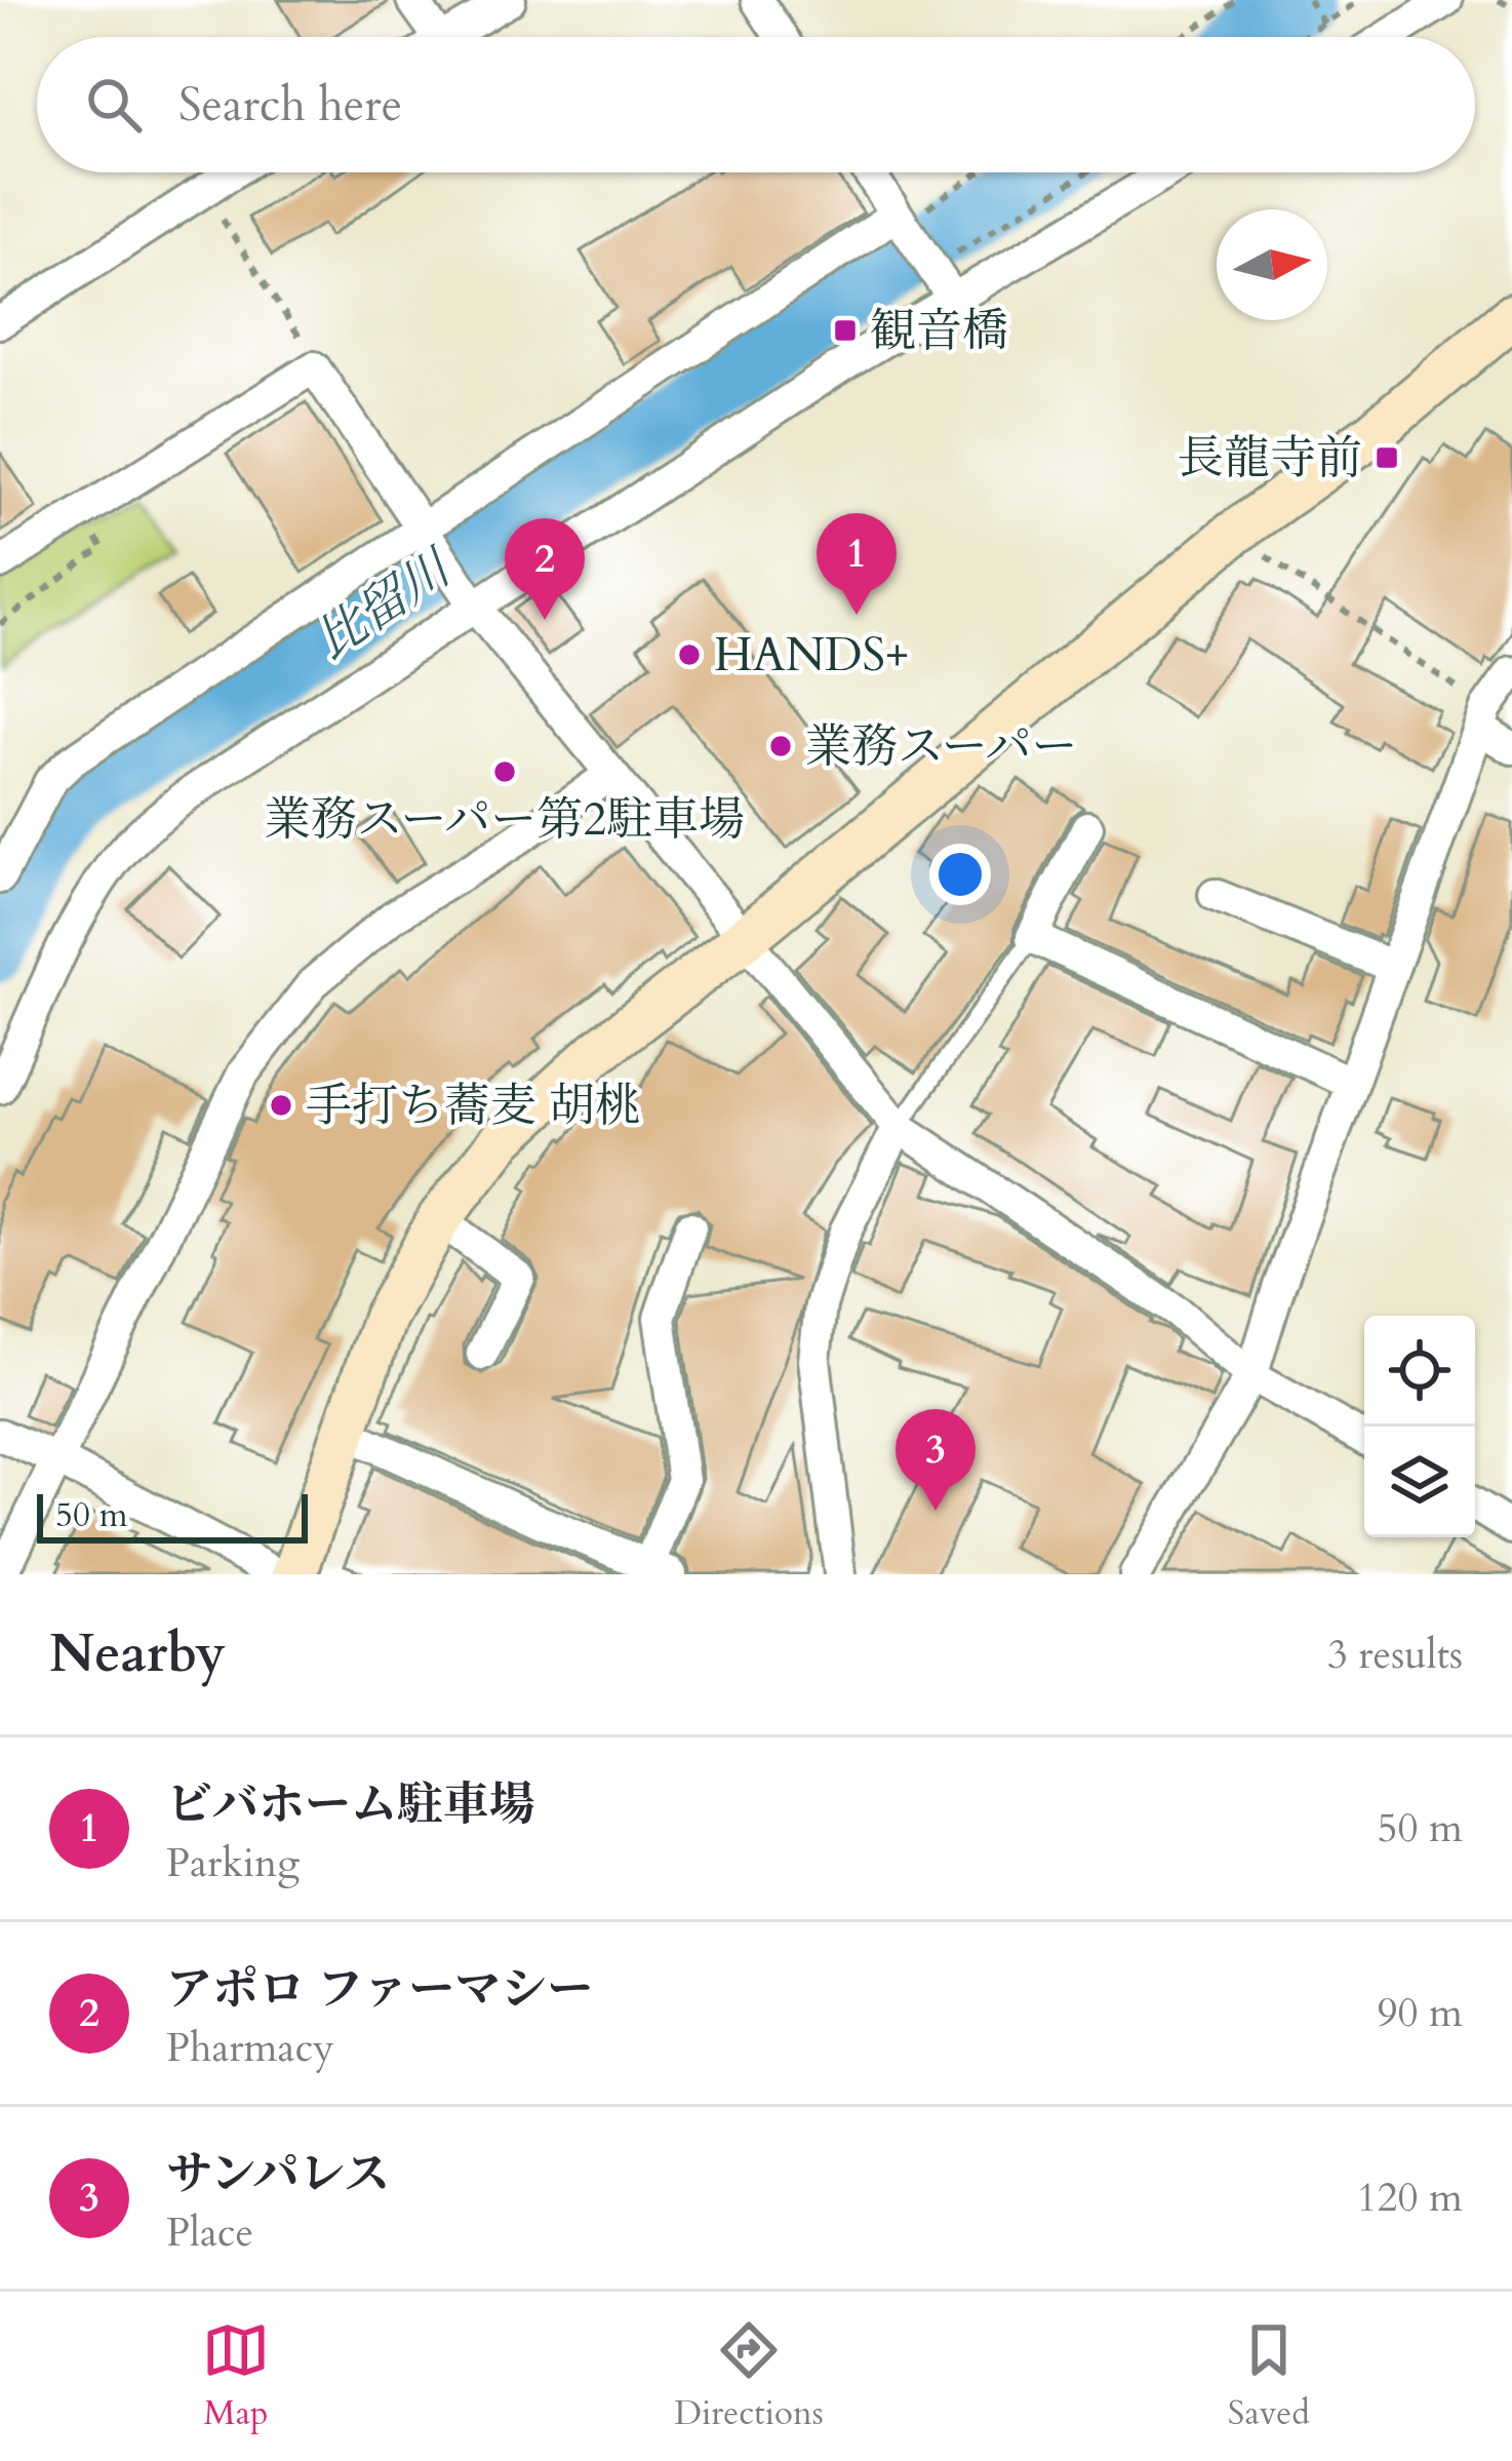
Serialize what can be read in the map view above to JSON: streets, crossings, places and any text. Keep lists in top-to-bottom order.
{
  "water": ["比留川"],
  "places": {
    "transit": ["観音橋", "長龍寺前"],
    "other": [
      "HANDS+",
      "業務スーパー",
      "業務スーパー第2駐車場",
      "手打ち蕎麦 胡桃"
    ]
  },
  "scale_bar": "50 m",
  "north": "right",
  "page": {
    "search": "Search here",
    "pins": ["1", "2", "3"],
    "scale": "50 m",
    "heading": ["Nearby", "3 results"],
    "list": [
      {
        "mark": "1",
        "name": "ビバホーム駐車場",
        "note": "Parking",
        "value": "50 m"
      },
      {
        "mark": "2",
        "name": "アポロ ファーマシー",
        "note": "Pharmacy",
        "value": "90 m"
      },
      {
        "mark": "3",
        "name": "サンパレス",
        "note": "Place",
        "value": "120 m"
      }
    ],
    "nav": ["Map", "Directions", "Saved"]
  }
}
